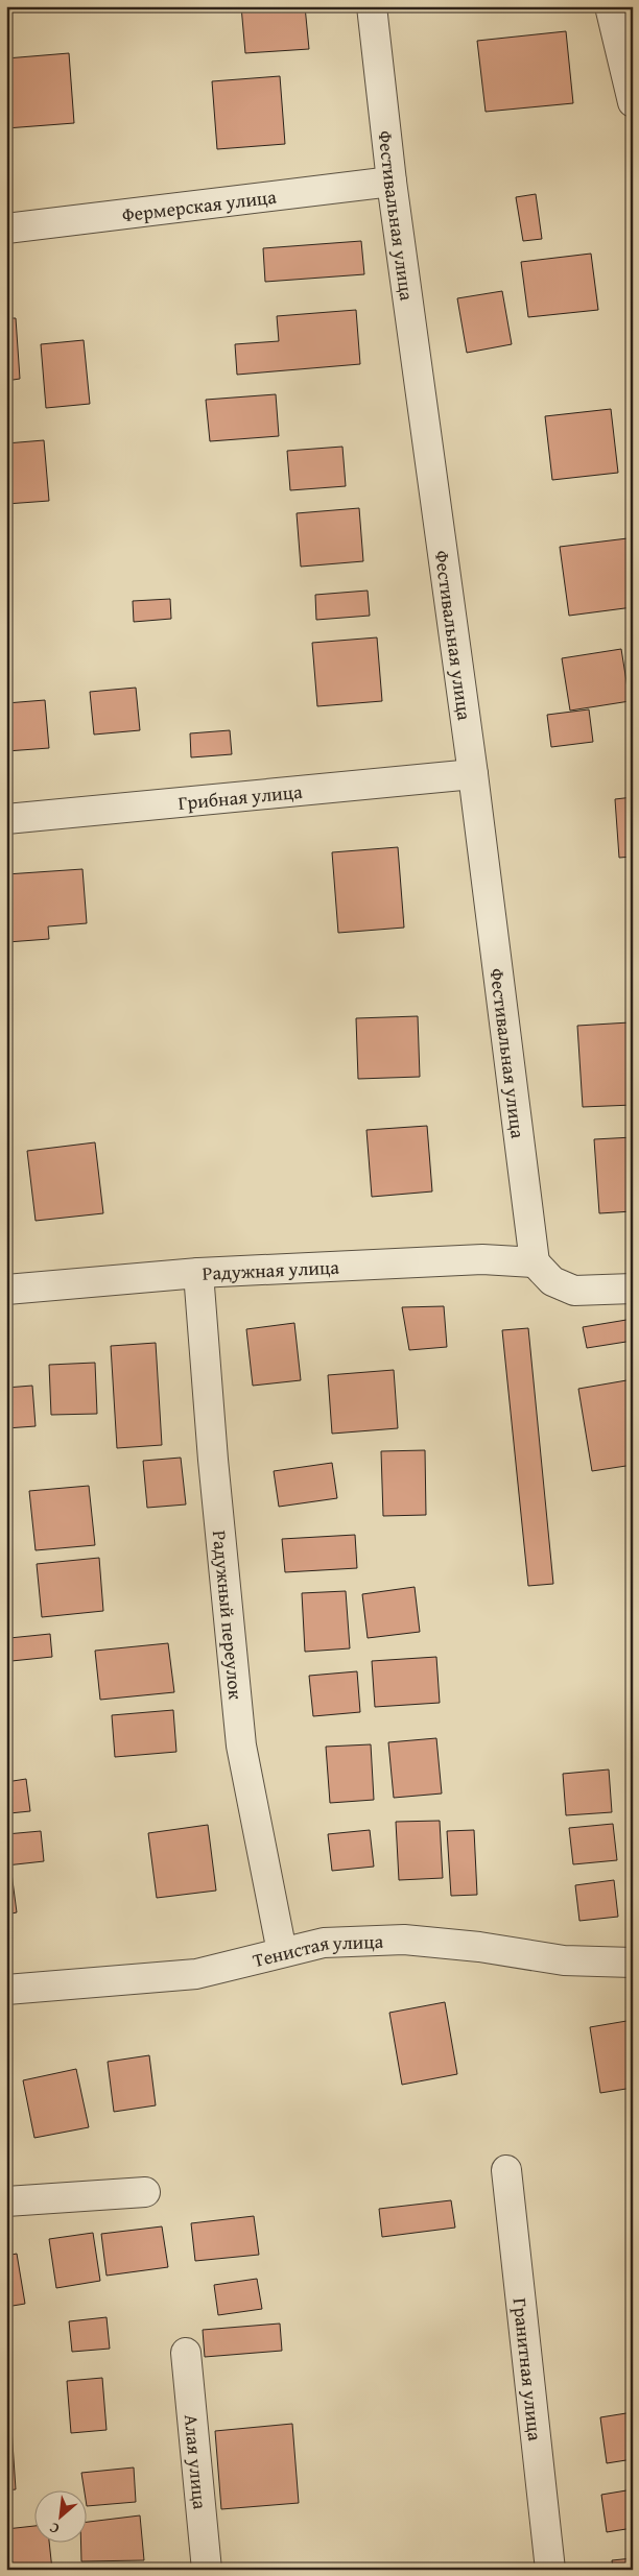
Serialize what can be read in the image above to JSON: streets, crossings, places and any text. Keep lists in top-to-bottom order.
{
  "streets": {
    "street": [
      "Фермерская улица",
      "Фестивальная улица",
      "Грибная улица",
      "Радужная улица",
      "Радужный переулок",
      "Тенистая улица",
      "Гранитная улица",
      "Алая улица"
    ]
  },
  "crossings": [
    ["Фермерская улица", "Фестивальная улица"],
    ["Фестивальная улица", "Грибная улица"],
    ["Фестивальная улица", "Радужная улица"],
    ["Радужная улица", "Радужный переулок"],
    ["Радужный переулок", "Тенистая улица"]
  ],
  "north": "bottom left"
}
